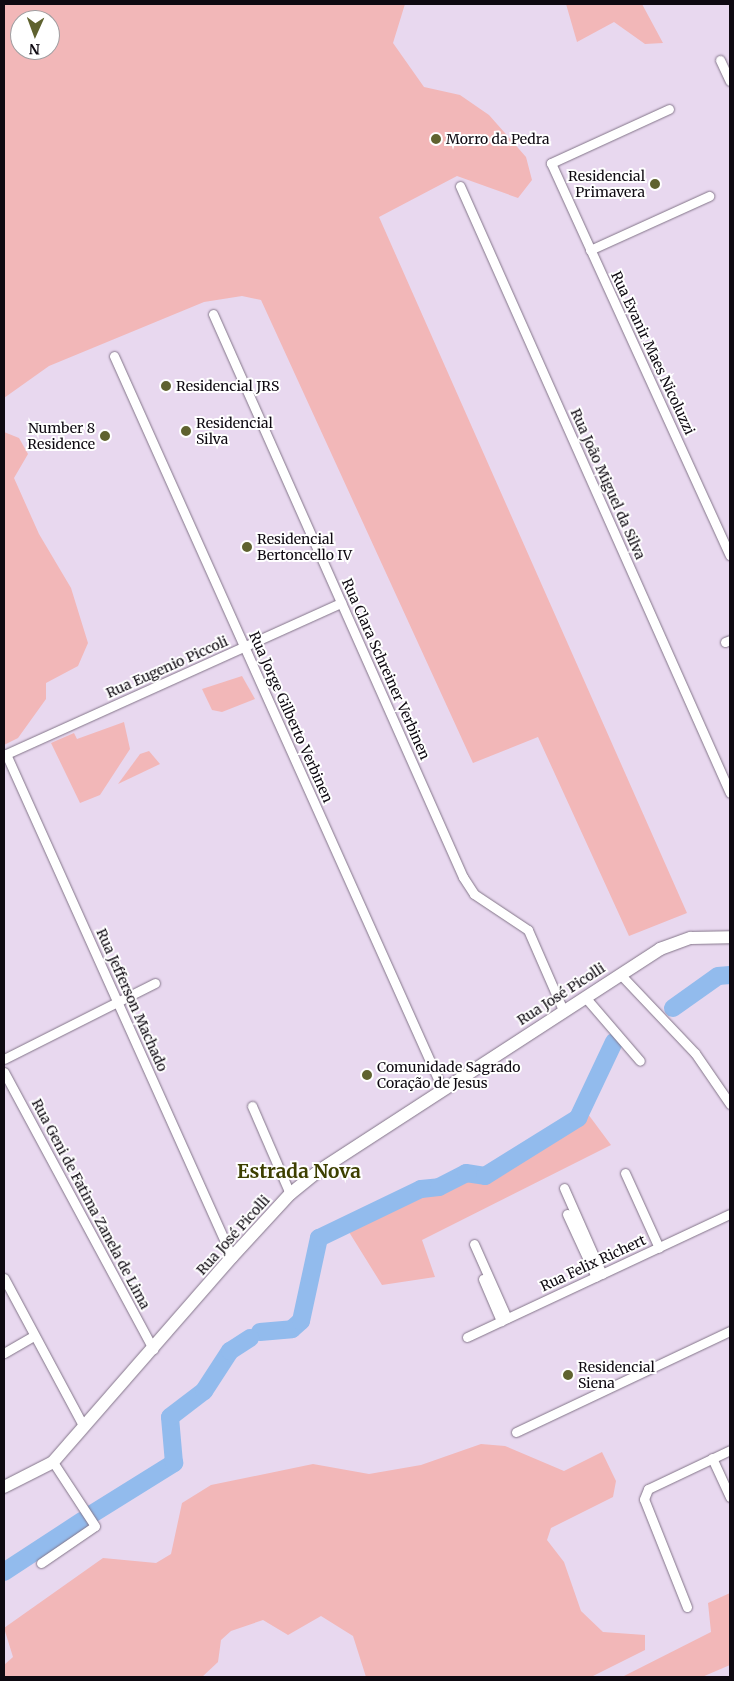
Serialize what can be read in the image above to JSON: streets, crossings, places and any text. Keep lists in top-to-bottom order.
{
  "streets": {
    "street": [
      "Rua Evanir Maes Nicoluzzi",
      "Rua João Miguel da Silva",
      "Rua Eugenio Piccoli",
      "Rua Clara Schreiner Verbinen",
      "Rua Jorge Gilberto Verbinen",
      "Rua José Picolli",
      "Rua Jefferson Machado",
      "Rua Geni de Fatima Zanela de Lima",
      "Rua Felix Richert"
    ]
  },
  "crossings": [
    ["Rua Eugenio Piccoli", "Rua Clara Schreiner Verbinen"],
    ["Rua Eugenio Piccoli", "Rua Jorge Gilberto Verbinen"],
    ["Rua Eugenio Piccoli", "Rua Jefferson Machado"],
    ["Rua Clara Schreiner Verbinen", "Rua José Picolli"],
    ["Rua Jorge Gilberto Verbinen", "Rua José Picolli"],
    ["Rua José Picolli", "Rua Jefferson Machado"],
    ["Rua José Picolli", "Rua Geni de Fatima Zanela de Lima"]
  ],
  "districts": ["Estrada Nova"],
  "places": [
    "Morro da Pedra",
    "Residencial Primavera",
    "Residencial JRS",
    "Residencial Silva",
    "Number 8 Residence",
    "Residencial Bertoncello IV",
    "Comunidade Sagrado Coração de Jesus",
    "Residencial Siena"
  ],
  "north": "bottom"
}
